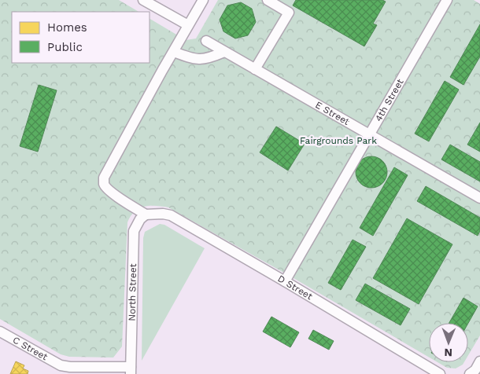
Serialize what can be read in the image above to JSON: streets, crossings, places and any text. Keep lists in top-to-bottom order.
{
  "streets": {
    "street": [
      "4th Street",
      "E Street",
      "D Street",
      "North Street",
      "C Street"
    ]
  },
  "crossings": [
    ["4th Street", "E Street"],
    ["4th Street", "D Street"],
    ["D Street", "North Street"],
    ["North Street", "C Street"]
  ],
  "parks": ["Fairgrounds Park"],
  "legend": ["Homes", "Public"],
  "north": "bottom"
}
